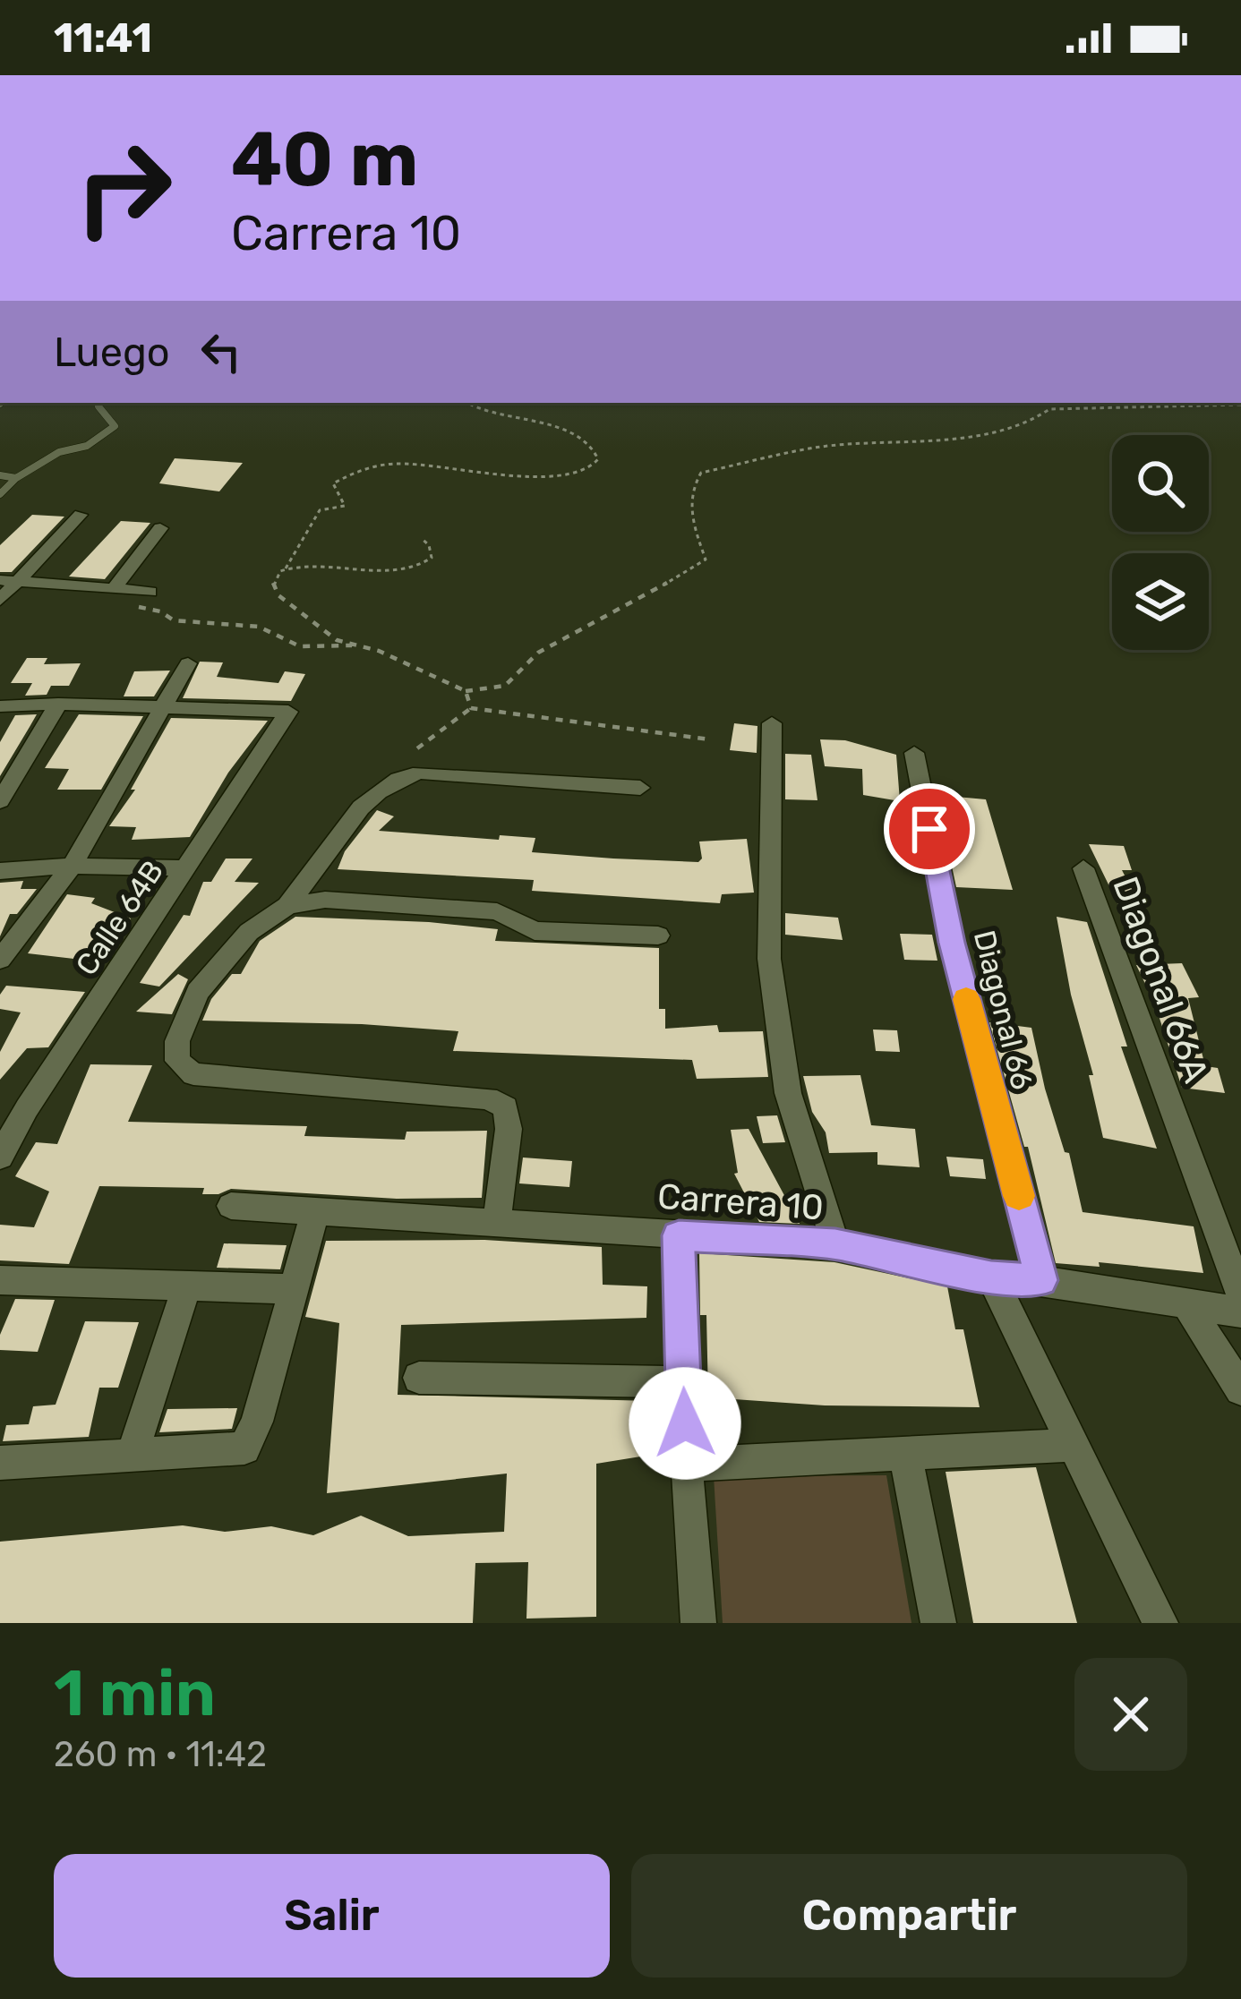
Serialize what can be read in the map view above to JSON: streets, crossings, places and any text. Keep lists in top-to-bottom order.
{
  "streets": {
    "street": [
      "Calle 64B",
      "Diagonal 66A",
      "Diagonal 66",
      "Carrera 10"
    ]
  },
  "crossings": [
    ["Diagonal 66", "Carrera 10"]
  ],
  "page": {
    "status": "11:41",
    "turn": ["40 m", "Carrera 10"],
    "then": "Luego",
    "heading": ["1 min", "260 m · 11:42"],
    "buttons": ["Salir", "Compartir"]
  }
}
